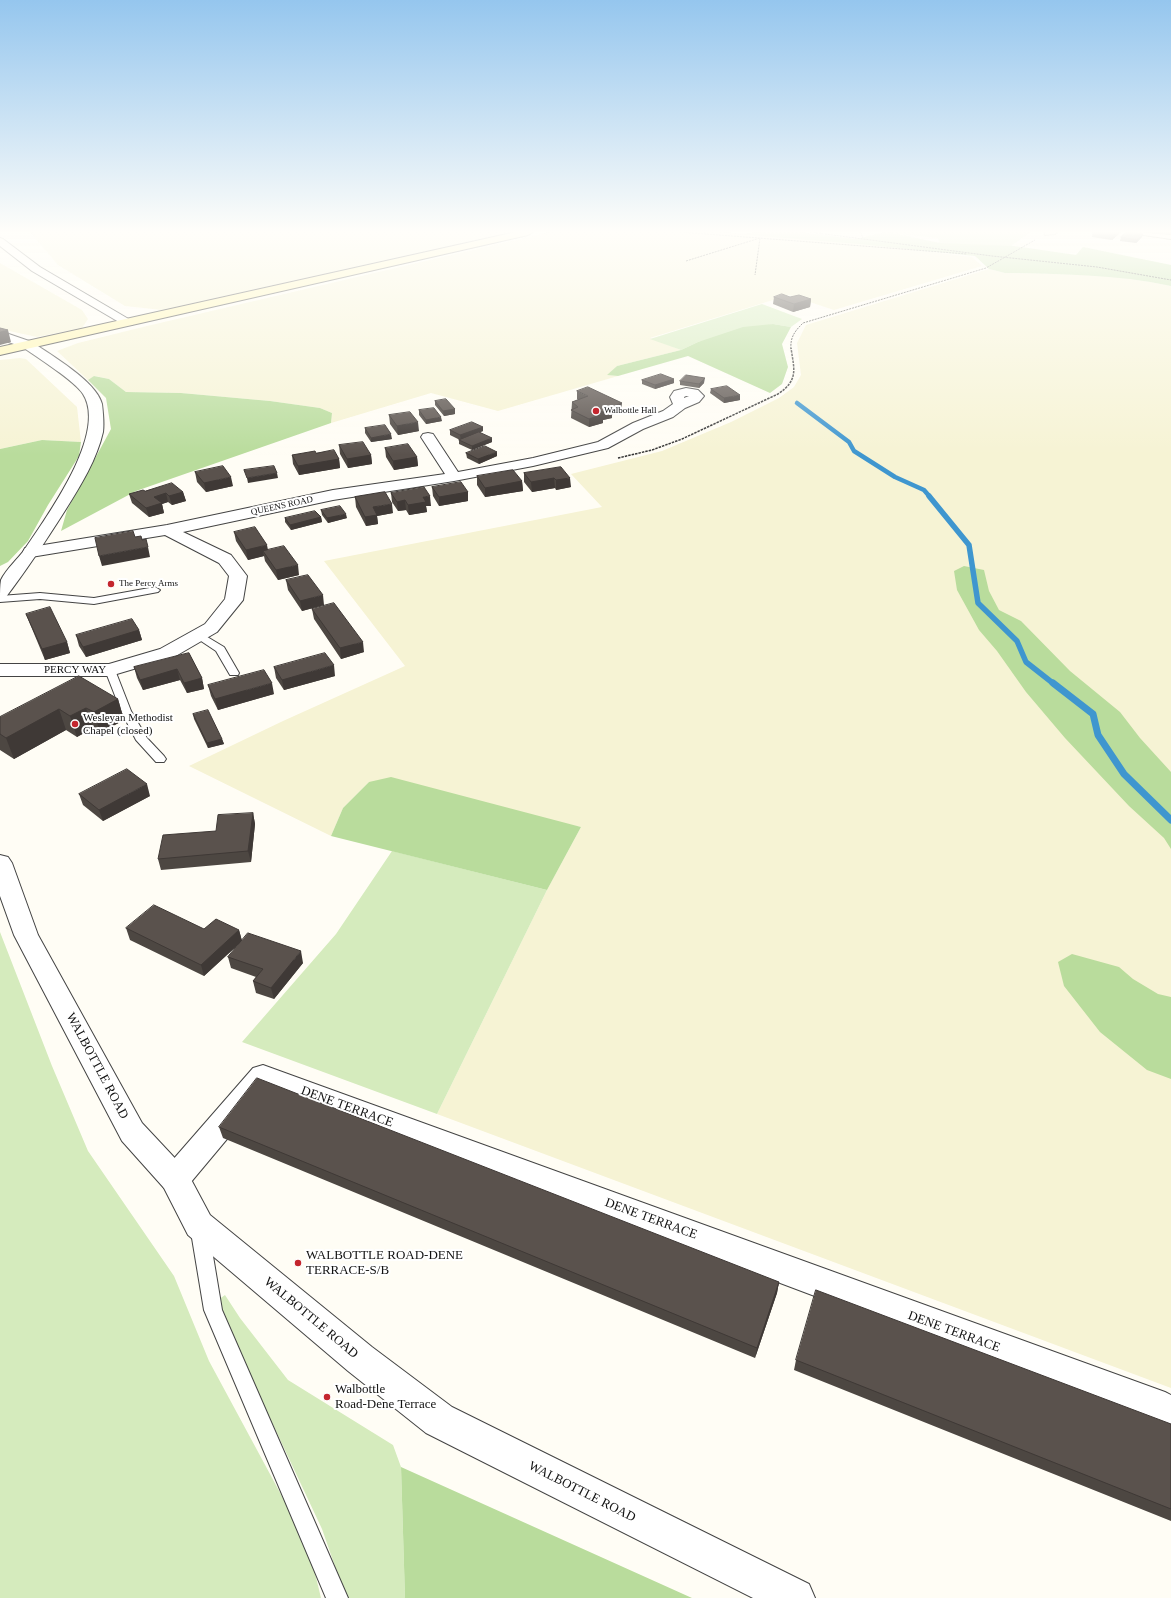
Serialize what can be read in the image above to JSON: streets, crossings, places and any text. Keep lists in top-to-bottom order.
{
  "streets": {
    "street": [
      "QUEENS ROAD",
      "PERCY WAY",
      "WALBOTTLE ROAD",
      "DENE TERRACE"
    ]
  },
  "crossings": [
    ["QUEENS ROAD", "PERCY WAY"],
    ["WALBOTTLE ROAD", "DENE TERRACE"]
  ],
  "places": [
    "Walbottle Hall",
    "The Percy Arms",
    "Wesleyan Methodist Chapel (closed)",
    "WALBOTTLE ROAD-DENE TERRACE-S/B",
    "Walbottle Road-Dene Terrace"
  ]
}
